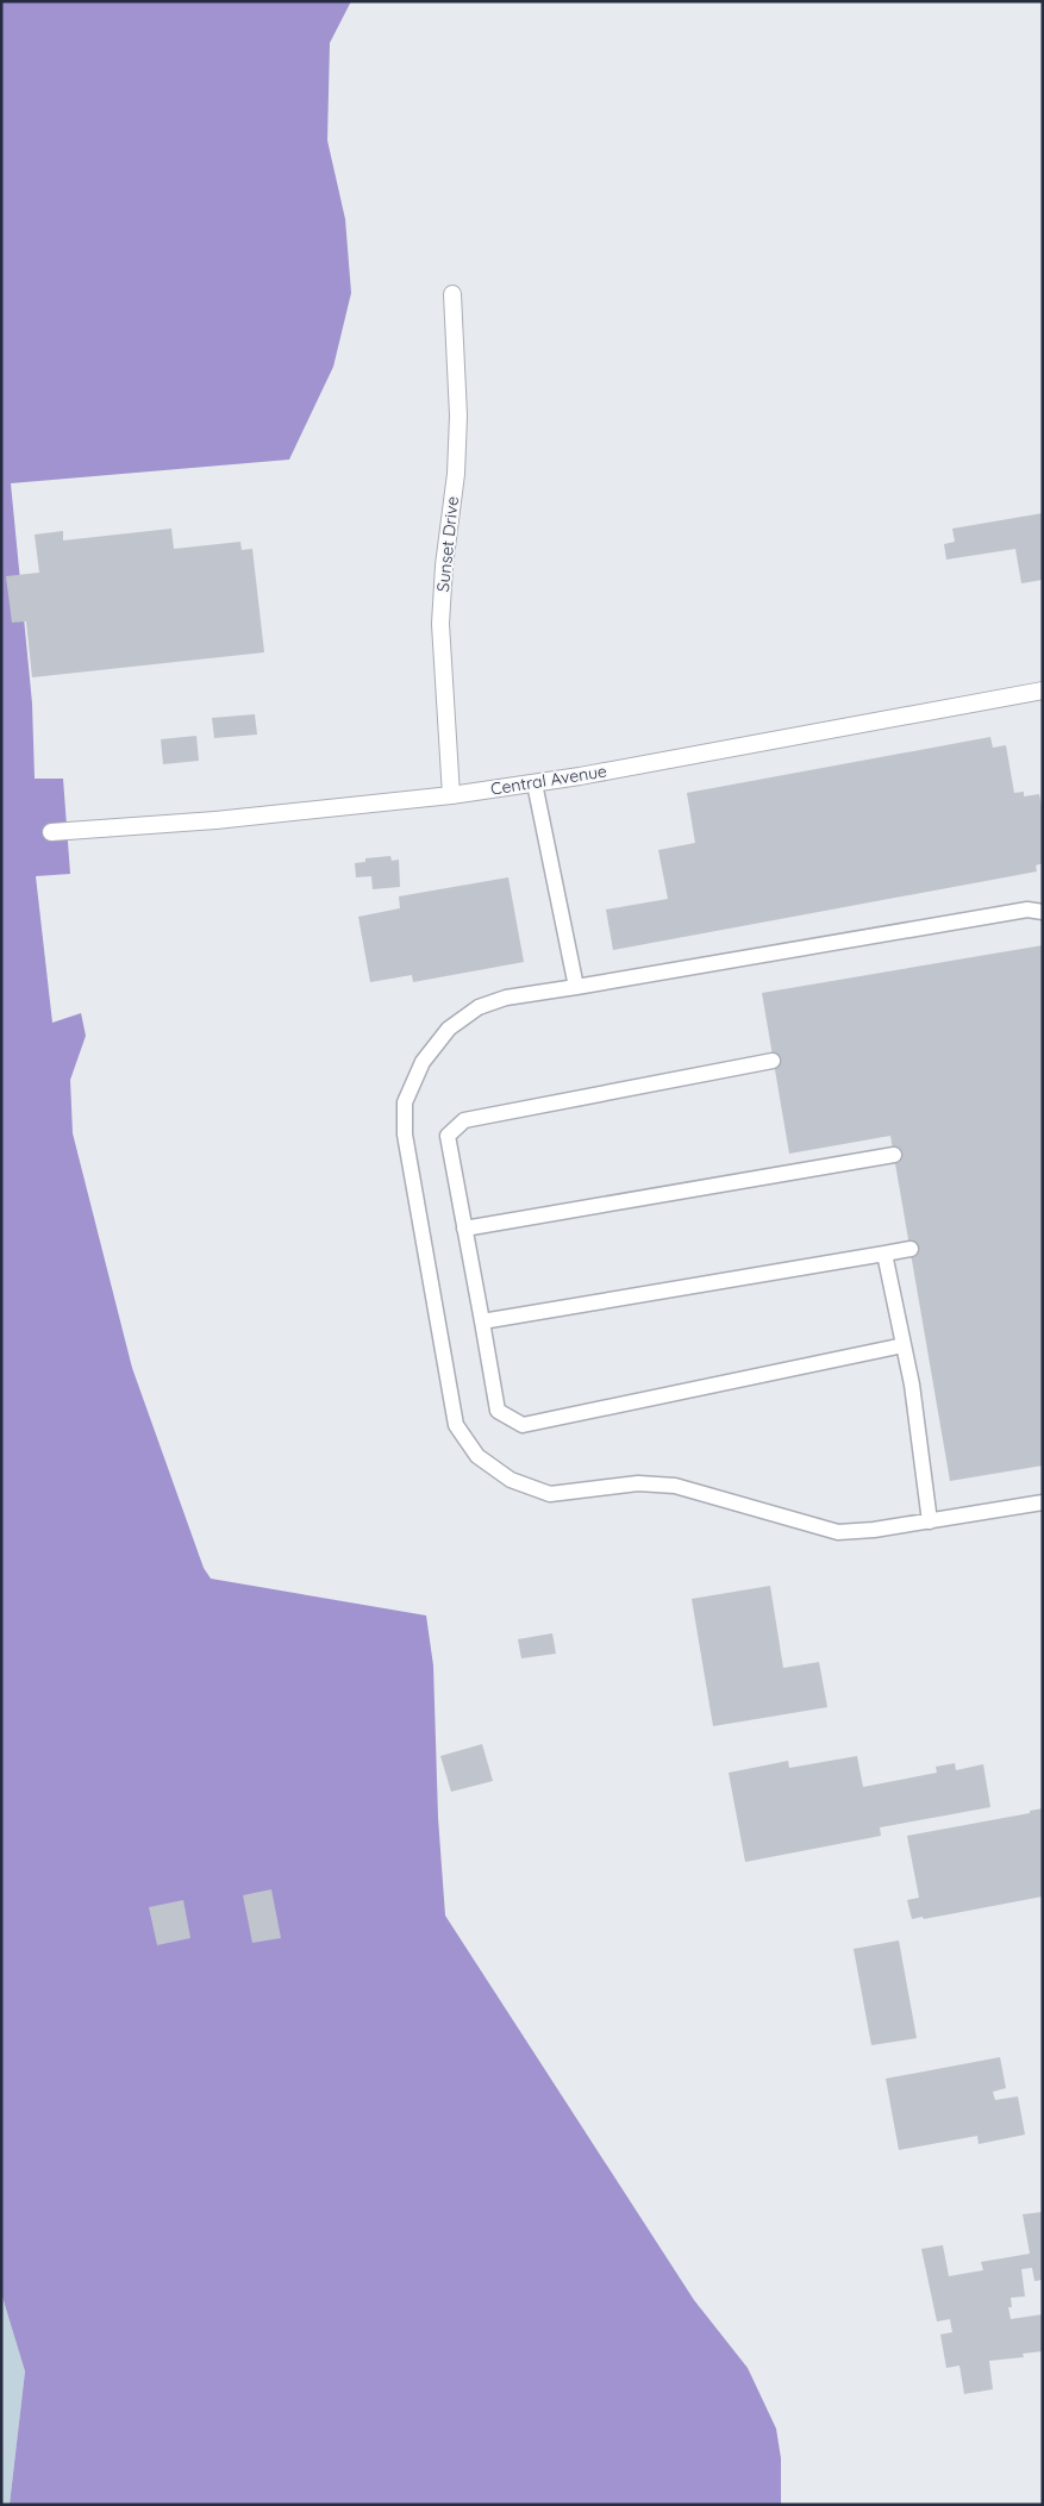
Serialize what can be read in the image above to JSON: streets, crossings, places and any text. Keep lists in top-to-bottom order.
{
  "streets": {
    "street": ["Sunset Drive", "Central Avenue"]
  },
  "crossings": [
    ["Sunset Drive", "Central Avenue"]
  ]
}
